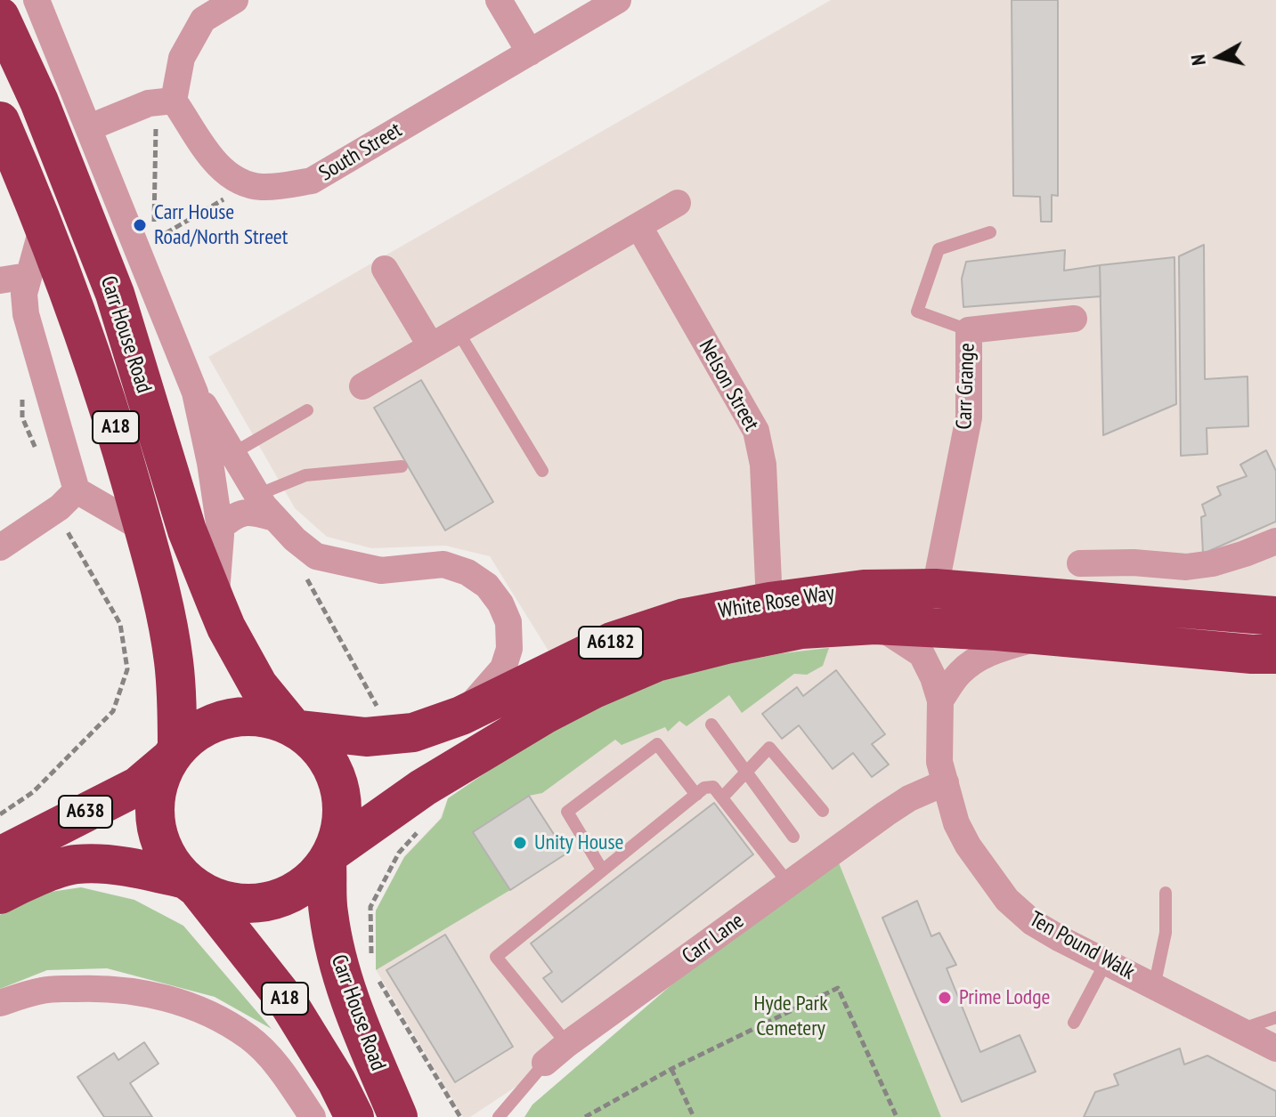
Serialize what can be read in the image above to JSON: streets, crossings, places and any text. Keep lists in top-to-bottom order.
{
  "streets": {
    "highway": [
      "Carr House Road",
      "A18",
      "White Rose Way",
      "A6182",
      "A638"
    ],
    "street": [
      "South Street",
      "Nelson Street",
      "Carr Grange",
      "Carr Lane",
      "Ten Pound Walk"
    ]
  },
  "crossings": [
    ["Carr House Road", "White Rose Way"],
    ["Carr House Road", "A638"],
    ["Nelson Street", "White Rose Way"],
    ["Carr Grange", "White Rose Way"],
    ["White Rose Way", "A638"],
    ["White Rose Way", "Ten Pound Walk"],
    ["Carr Lane", "Ten Pound Walk"]
  ],
  "parks": ["Hyde Park Cemetery"],
  "places": ["Carr House Road/North Street", "Unity House", "Prime Lodge"],
  "north": "left"
}
